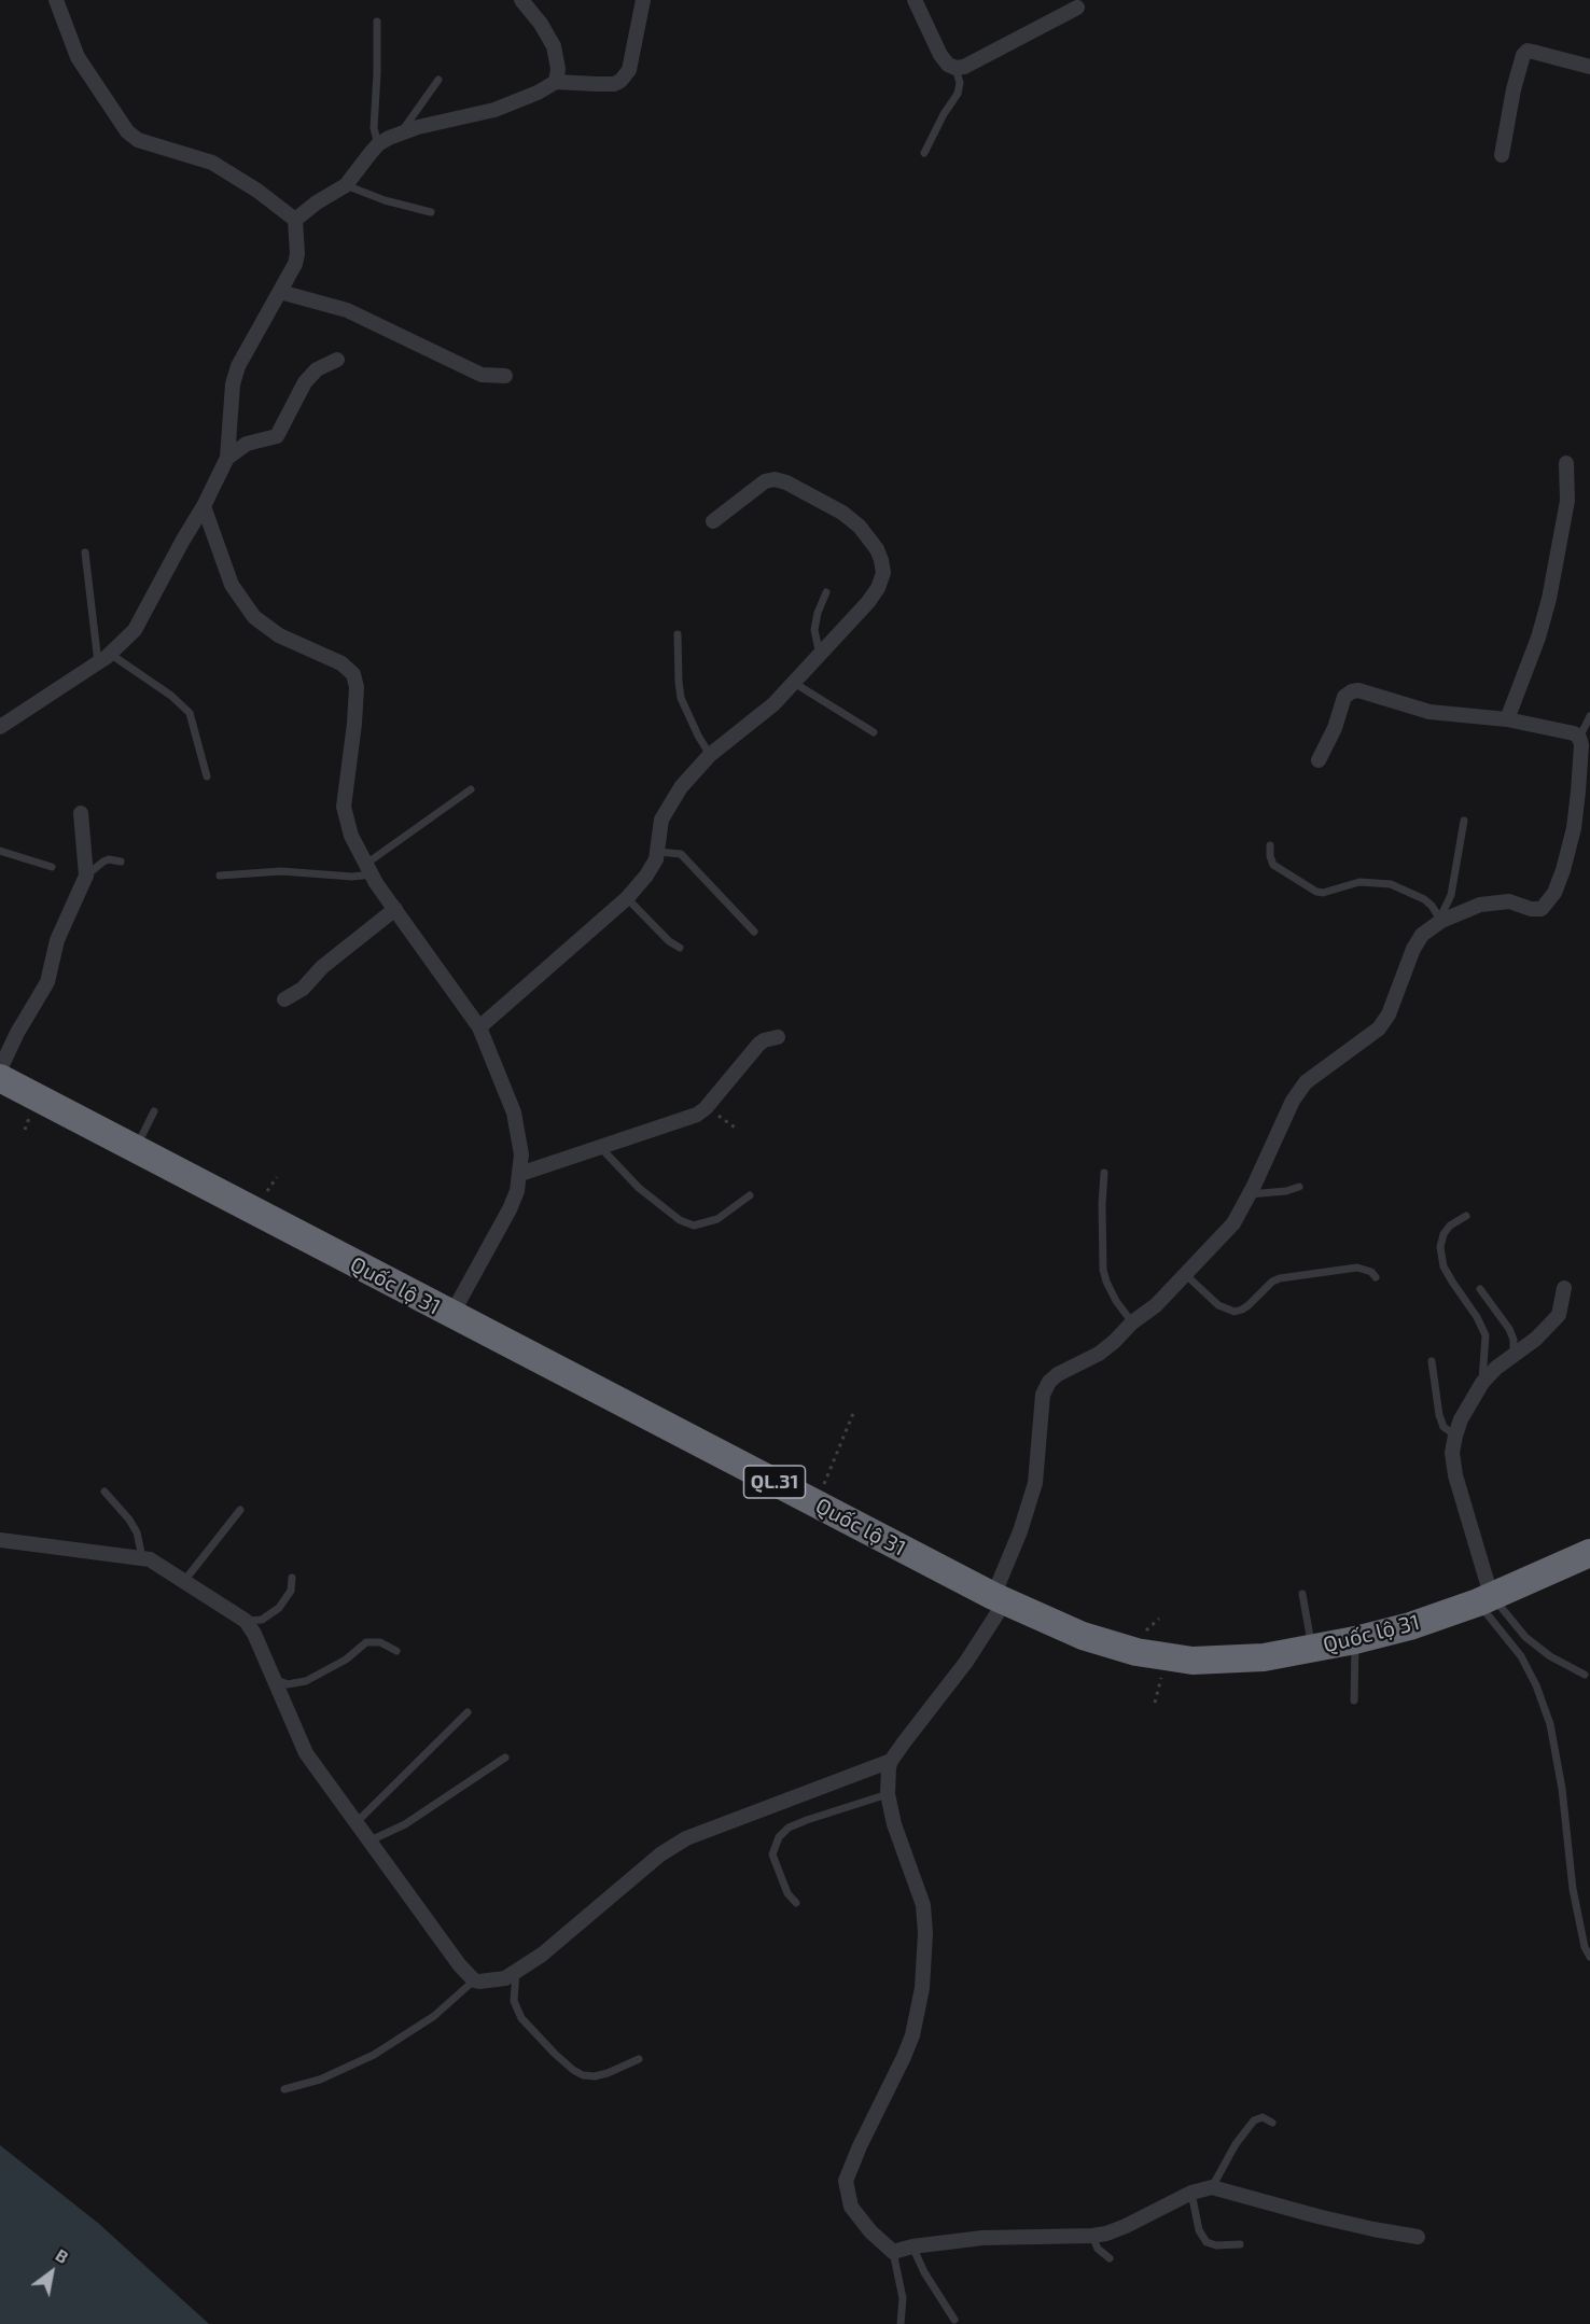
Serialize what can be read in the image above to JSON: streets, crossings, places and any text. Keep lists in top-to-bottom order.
{
  "streets": {
    "highway": ["Quốc lộ 31", "QL.31"]
  },
  "north": "top right"
}
